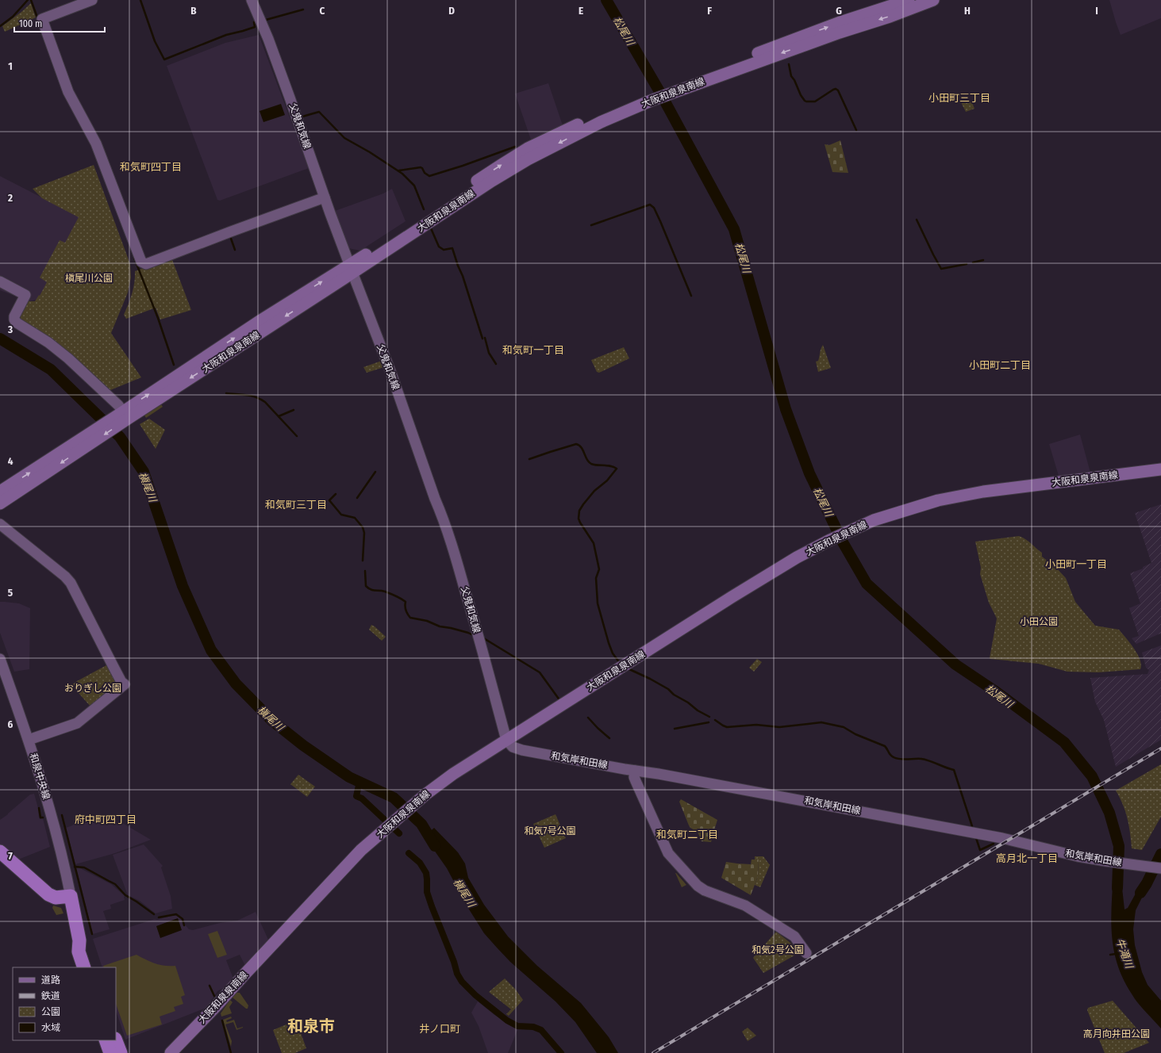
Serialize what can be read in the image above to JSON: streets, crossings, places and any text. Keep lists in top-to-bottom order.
{
  "streets": {
    "main road": ["大阪和泉泉南線"],
    "street": ["父鬼和気線", "和気岸和田線", "和泉中央線"]
  },
  "crossings": [
    ["大阪和泉泉南線", "父鬼和気線"],
    ["大阪和泉泉南線", "和気岸和田線"],
    ["父鬼和気線", "和気岸和田線"]
  ],
  "districts": [
    "小田町三丁目",
    "和気町四丁目",
    "和気町一丁目",
    "小田町二丁目",
    "和気町三丁目",
    "小田町一丁目",
    "府中町四丁目",
    "和気町二丁目",
    "高月北一丁目",
    "和泉市",
    "井ノ口町"
  ],
  "water": ["松尾川", "槇尾川", "牛滝川"],
  "parks": [
    "槇尾川公園",
    "小田公園",
    "おりぎし公園",
    "和気7号公園",
    "和気2号公園",
    "高月向井田公園"
  ],
  "legend": [
    "道路",
    "鉄道",
    "公園",
    "水域"
  ],
  "scale_bar": "100 m",
  "grid": {
    "columns": [
      "B",
      "C",
      "D",
      "E",
      "F",
      "G",
      "H",
      "I"
    ],
    "rows": [
      "1",
      "2",
      "3",
      "4",
      "5",
      "6",
      "7"
    ]
  }
}
